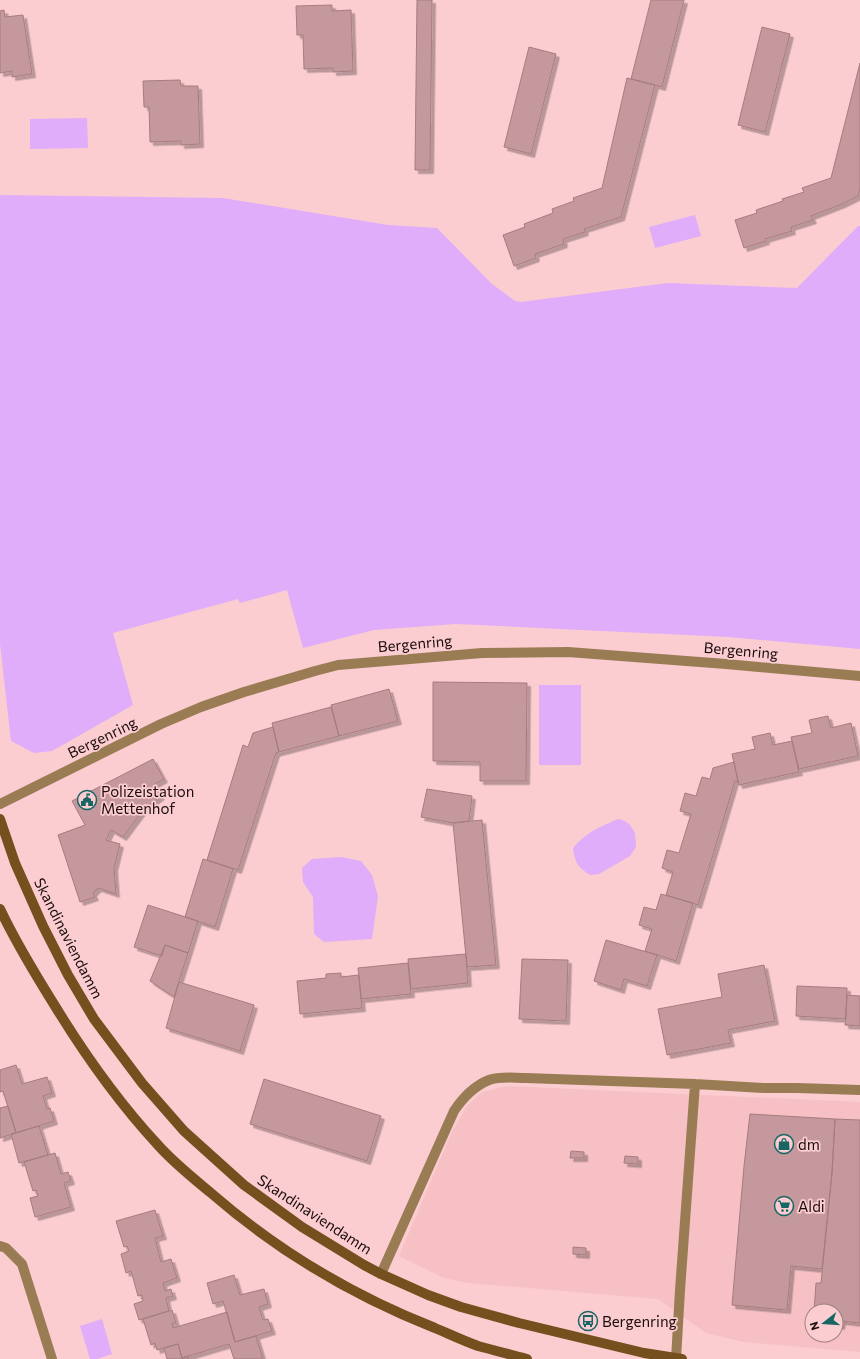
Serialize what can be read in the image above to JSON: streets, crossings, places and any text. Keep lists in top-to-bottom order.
{
  "streets": {
    "main road": ["Skandinaviendamm"],
    "street": ["Bergenring"]
  },
  "places": {
    "public building": ["Polizeistation Mettenhof"],
    "shop": ["dm"],
    "supermarket": ["Aldi"],
    "bus stop": ["Bergenring"]
  },
  "north": "left"
}
